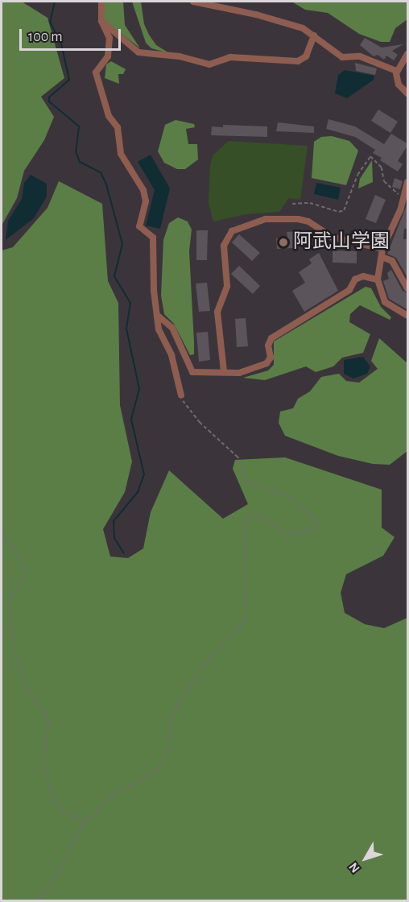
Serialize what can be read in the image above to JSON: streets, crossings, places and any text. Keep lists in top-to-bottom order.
{
  "places": ["阿武山学園"],
  "scale_bar": "100 m",
  "north": "bottom left"
}
